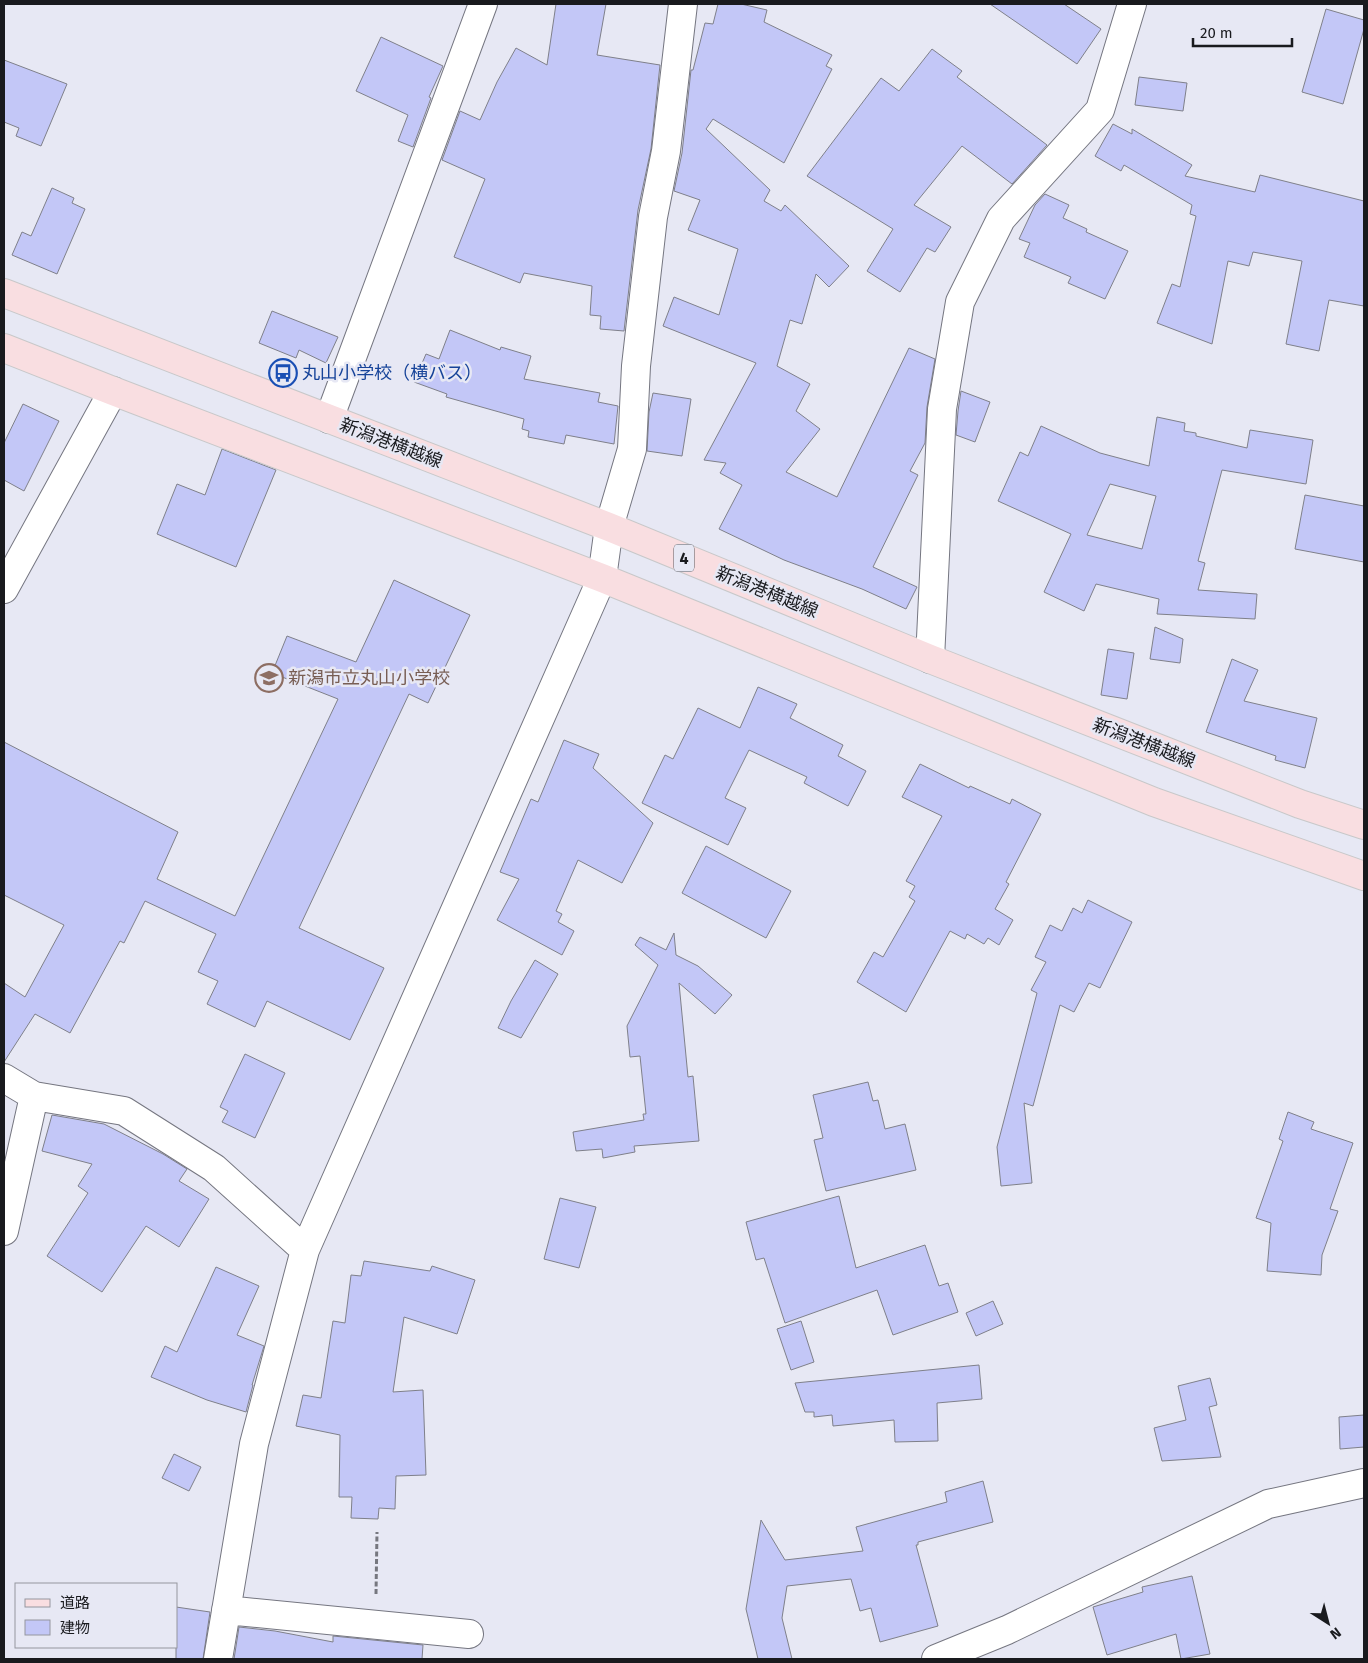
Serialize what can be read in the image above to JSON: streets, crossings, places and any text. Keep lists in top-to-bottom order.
{
  "streets": {
    "main road": ["新潟港横越線", "4"]
  },
  "places": {
    "bus stop": ["丸山小学校（横バス）"],
    "school or university": ["新潟市立丸山小学校"]
  },
  "legend": ["道路", "建物"],
  "scale_bar": "20 m",
  "north": "bottom right"
}
